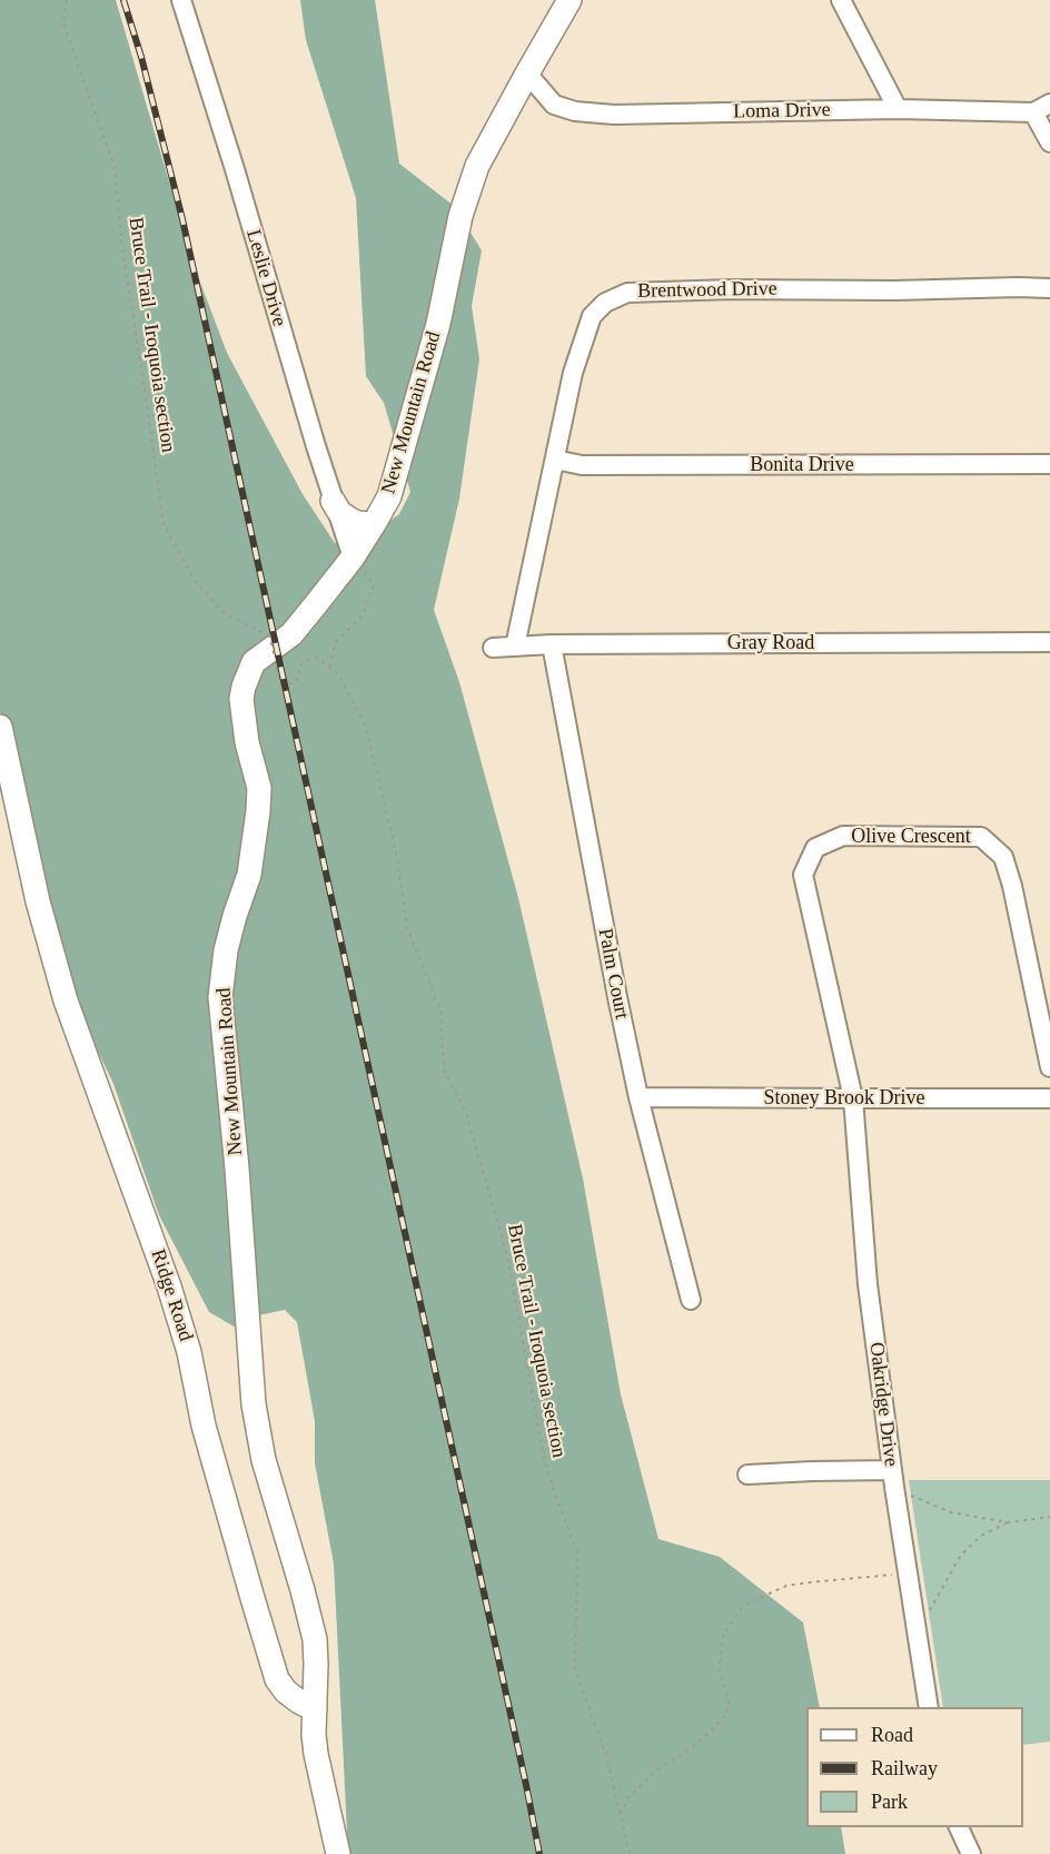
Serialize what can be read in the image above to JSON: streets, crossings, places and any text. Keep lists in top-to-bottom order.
{
  "streets": {
    "main road": ["New Mountain Road", "Ridge Road"],
    "street": [
      "Loma Drive",
      "Leslie Drive",
      "Brentwood Drive",
      "Bonita Drive",
      "Gray Road",
      "Olive Crescent",
      "Palm Court",
      "Stoney Brook Drive",
      "Oakridge Drive"
    ],
    "path": ["Bruce Trail - Iroquoia section"]
  },
  "crossings": [
    ["Loma Drive", "New Mountain Road"],
    ["Leslie Drive", "New Mountain Road"],
    ["Brentwood Drive", "Bonita Drive"],
    ["Brentwood Drive", "Gray Road"],
    ["New Mountain Road", "Ridge Road"],
    ["Gray Road", "Palm Court"],
    ["Olive Crescent", "Stoney Brook Drive"],
    ["Olive Crescent", "Oakridge Drive"],
    ["Palm Court", "Stoney Brook Drive"],
    ["Stoney Brook Drive", "Oakridge Drive"]
  ],
  "legend": ["Road", "Railway", "Park"]
}
